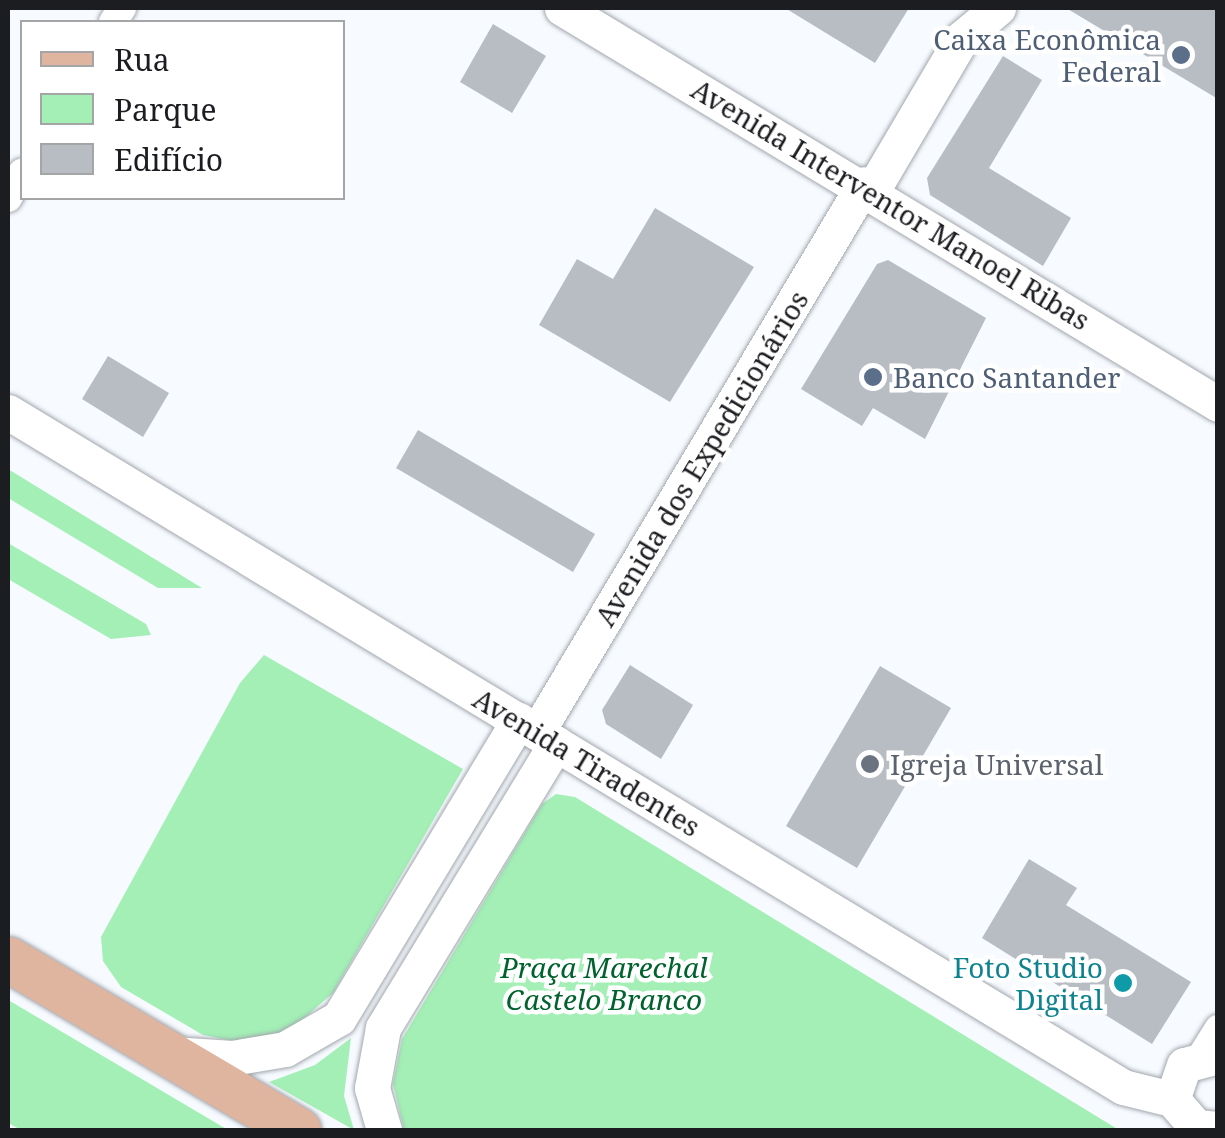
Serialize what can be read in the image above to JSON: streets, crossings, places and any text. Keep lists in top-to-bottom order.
{
  "streets": {
    "street": ["Avenida Interventor Manoel Ribas", "Avenida dos Expedicionários", "Avenida Tiradentes"]
  },
  "crossings": [
    ["Avenida Interventor Manoel Ribas", "Avenida dos Expedicionários"],
    ["Avenida dos Expedicionários", "Avenida Tiradentes"]
  ],
  "parks": ["Praça Marechal Castelo Branco"],
  "places": [
    "Caixa Econômica Federal",
    "Banco Santander",
    "Igreja Universal",
    "Foto Studio Digital"
  ],
  "legend": ["Rua", "Parque", "Edifício"]
}
